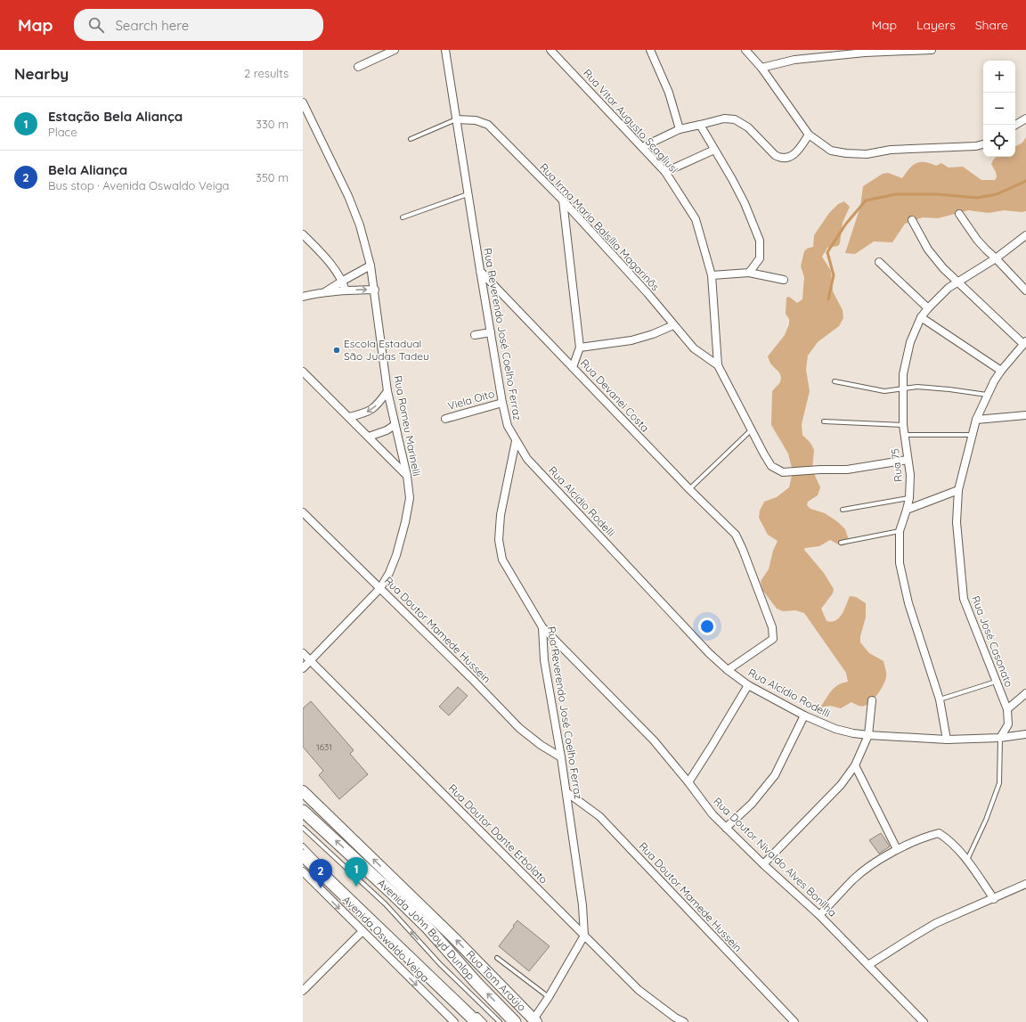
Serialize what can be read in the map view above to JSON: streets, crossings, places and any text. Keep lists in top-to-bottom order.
{
  "streets": {
    "main road": ["Avenida John Boyd Dunlop", "Rua Tom Araújo"],
    "street": [
      "Rua Vitor Augusto Scagliusi",
      "Rua Irma Maria Balsília Magarinõs",
      "Rua Reverendo José Coelho Ferraz",
      "Rua Devanei Costa",
      "Viela Oito",
      "Rua Romeu Marinelli",
      "Rua 75",
      "Rua Alcídio Rodelli",
      "Rua Doutor Mamede Hussein",
      "Rua José Casonato",
      "Rua Doutor Dante Erbolato",
      "Rua Doutor Nivaldo Alves Bonilha",
      "Avenida Oswaldo Veiga"
    ]
  },
  "crossings": [
    ["Rua Vitor Augusto Scagliusi", "Rua Irma Maria Balsília Magarinõs"],
    ["Rua Vitor Augusto Scagliusi", "Rua 75"],
    ["Rua Irma Maria Balsília Magarinõs", "Rua Reverendo José Coelho Ferraz"],
    ["Rua Reverendo José Coelho Ferraz", "Rua Devanei Costa"],
    ["Rua Reverendo José Coelho Ferraz", "Viela Oito"],
    ["Rua Reverendo José Coelho Ferraz", "Rua Alcídio Rodelli"],
    ["Rua Reverendo José Coelho Ferraz", "Rua Doutor Mamede Hussein"],
    ["Rua Reverendo José Coelho Ferraz", "Rua Doutor Dante Erbolato"],
    ["Rua Reverendo José Coelho Ferraz", "Rua Doutor Nivaldo Alves Bonilha"],
    ["Rua Devanei Costa", "Rua Alcídio Rodelli"],
    ["Rua Romeu Marinelli", "Rua Doutor Mamede Hussein"],
    ["Rua Romeu Marinelli", "Rua Doutor Dante Erbolato"],
    ["Rua 75", "Rua Alcídio Rodelli"]
  ],
  "one_way": ["Avenida Oswaldo Veiga"],
  "places": ["Escola Estadual São Judas Tadeu"],
  "house_numbers": ["1631"],
  "page": {
    "header": "Map",
    "search": "Search here",
    "nav": ["Map", "Layers", "Share"],
    "heading": ["Nearby", "2 results"],
    "map_buttons": ["+", "−"],
    "list": [
      {
        "mark": "1",
        "name": "Estação Bela Aliança",
        "note": "Place",
        "value": "330 m"
      },
      {
        "mark": "2",
        "name": "Bela Aliança",
        "note": "Bus stop · Avenida Oswaldo Veiga",
        "value": "350 m"
      }
    ],
    "pins": ["1", "2"]
  }
}
